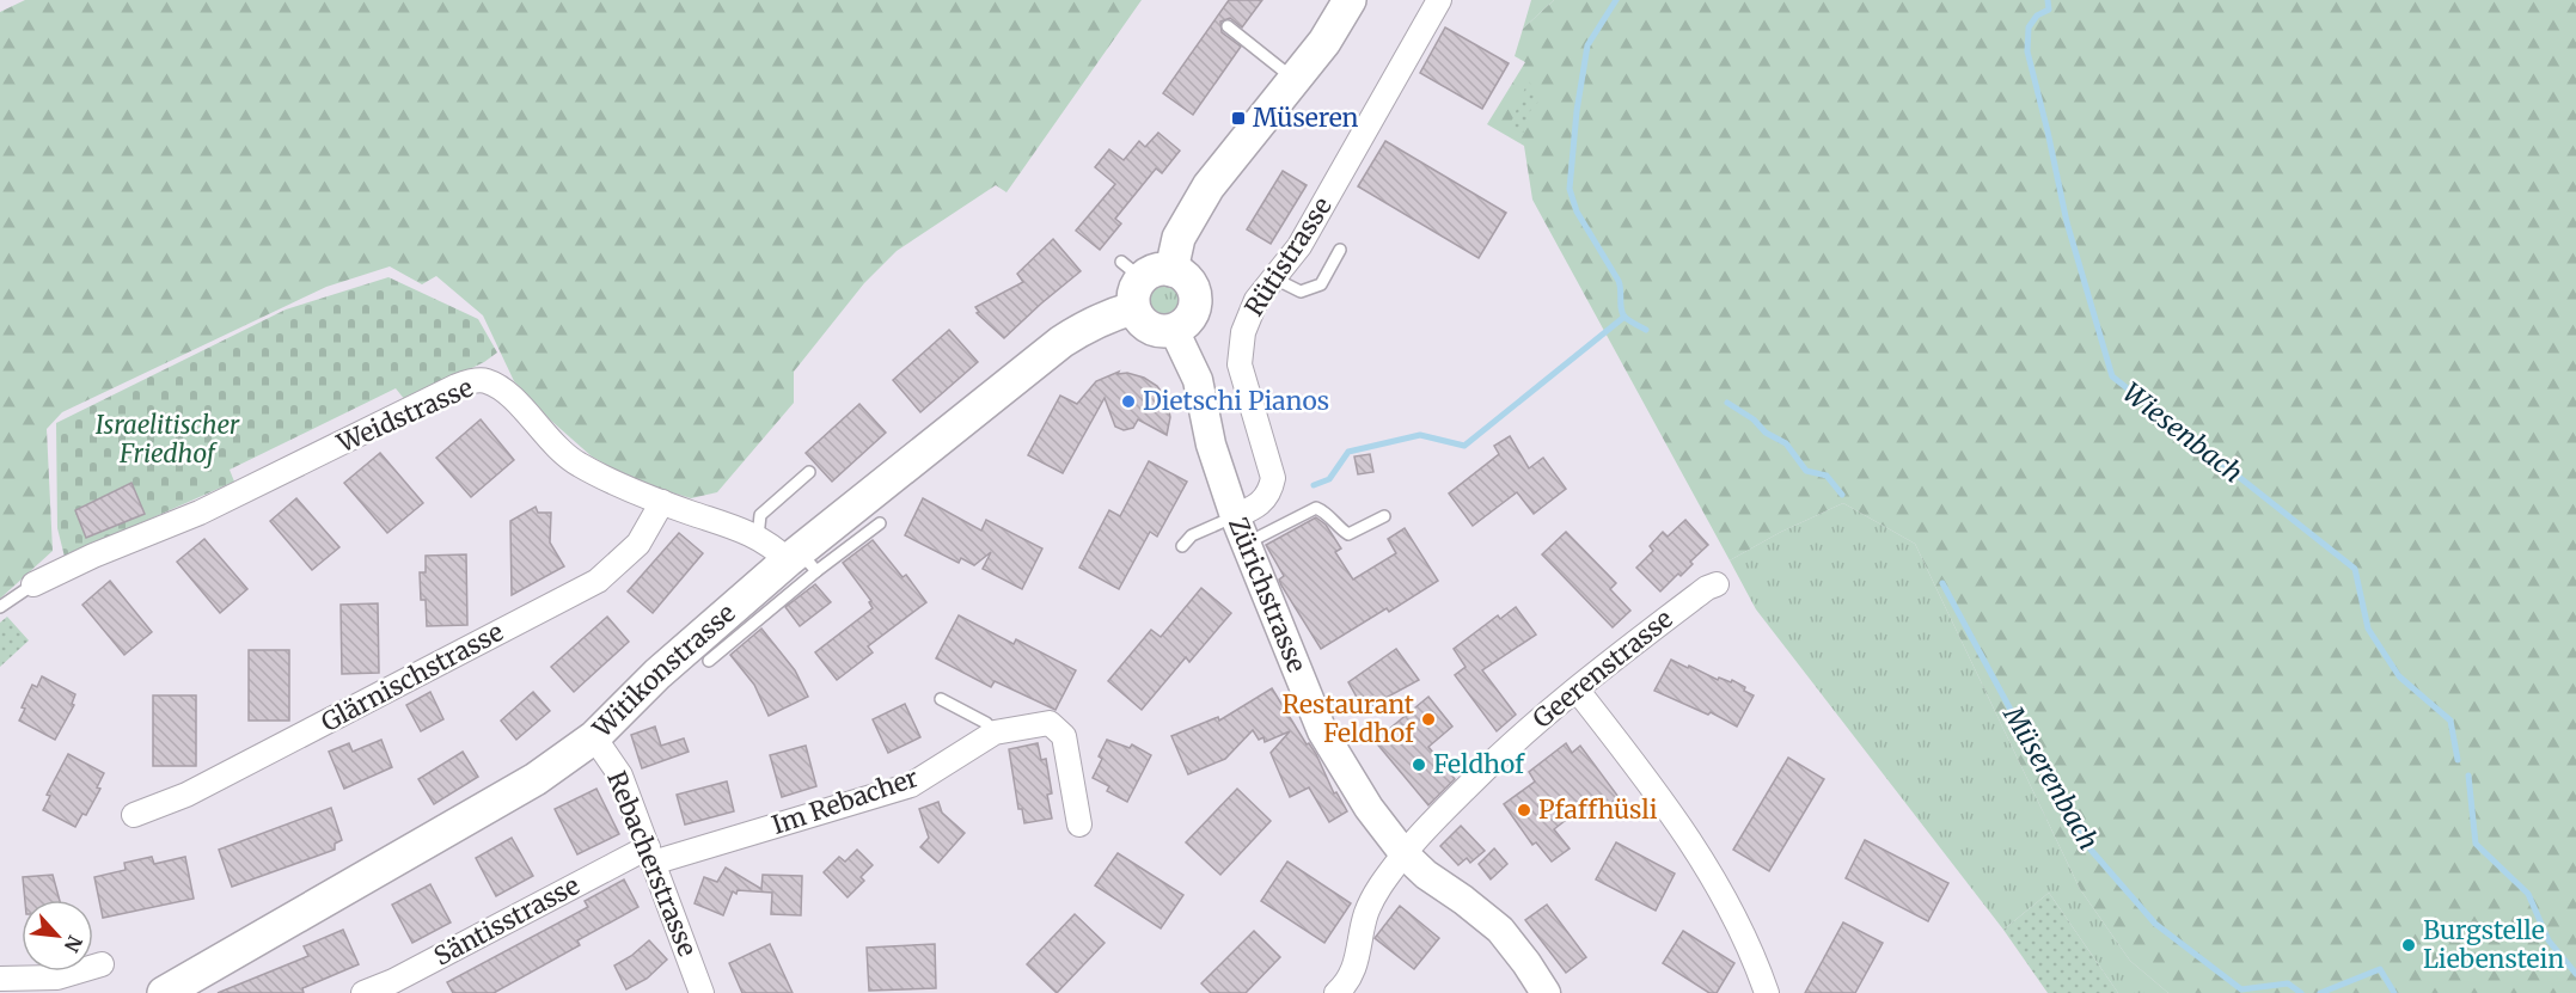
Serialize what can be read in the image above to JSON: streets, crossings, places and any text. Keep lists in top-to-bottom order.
{
  "streets": {
    "main road": ["Witikonstrasse"],
    "street": [
      "Rütistrasse",
      "Weidstrasse",
      "Zürichstrasse",
      "Geerenstrasse",
      "Glärnischstrasse",
      "Im Rebacher",
      "Rebacherstrasse",
      "Säntisstrasse"
    ]
  },
  "crossings": [
    ["Rütistrasse", "Zürichstrasse"],
    ["Weidstrasse", "Witikonstrasse"],
    ["Weidstrasse", "Glärnischstrasse"],
    ["Zürichstrasse", "Geerenstrasse"],
    ["Zürichstrasse", "Witikonstrasse"],
    ["Witikonstrasse", "Rebacherstrasse"],
    ["Im Rebacher", "Rebacherstrasse"],
    ["Im Rebacher", "Säntisstrasse"],
    ["Rebacherstrasse", "Säntisstrasse"]
  ],
  "water": ["Wiesenbach", "Müserenbach"],
  "parks": ["Israelitischer Friedhof"],
  "places": {
    "transit": ["Müseren"],
    "other": [
      "Dietschi Pianos",
      "Restaurant Feldhof",
      "Feldhof",
      "Pfaffhüsli",
      "Burgstelle Liebenstein"
    ]
  },
  "north": "bottom right"
}
